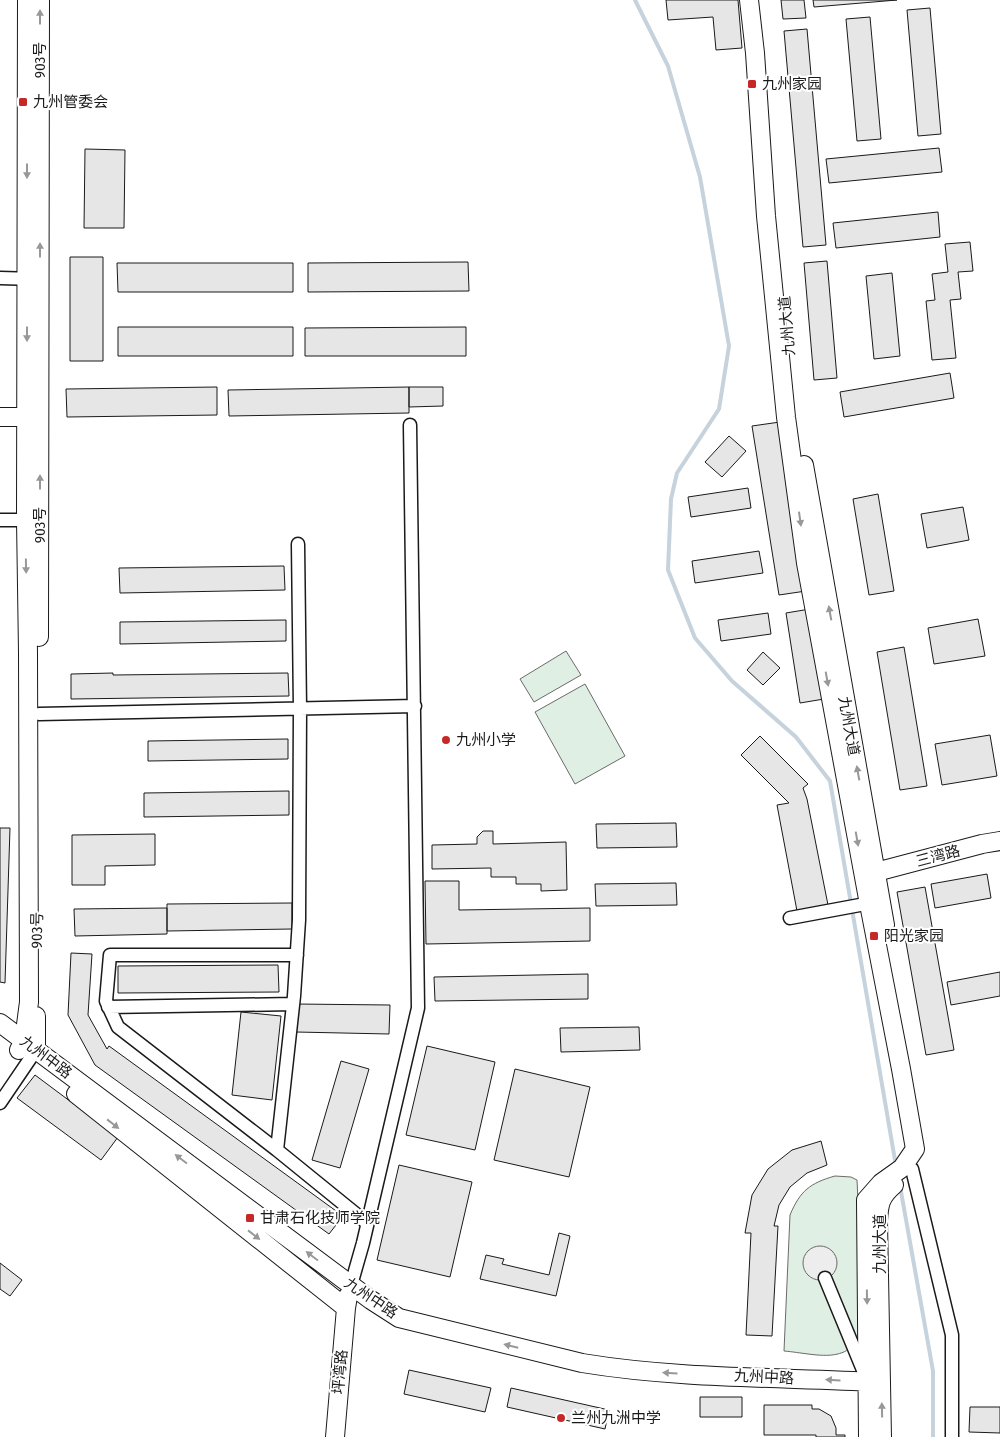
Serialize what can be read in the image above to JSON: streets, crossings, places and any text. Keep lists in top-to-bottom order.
{
  "streets": {
    "street": [
      "903号",
      "九州大道",
      "三湾路",
      "九州中路",
      "坪湾路"
    ]
  },
  "crossings": [
    ["903号", "九州中路"],
    ["九州大道", "三湾路"],
    ["九州大道", "九州中路"],
    ["九州中路", "坪湾路"]
  ],
  "places": {
    "transit": [
      "九州家园",
      "九州管委会",
      "阳光家园",
      "甘肃石化技师学院"
    ],
    "other": ["九州小学", "兰州九洲中学"]
  }
}
